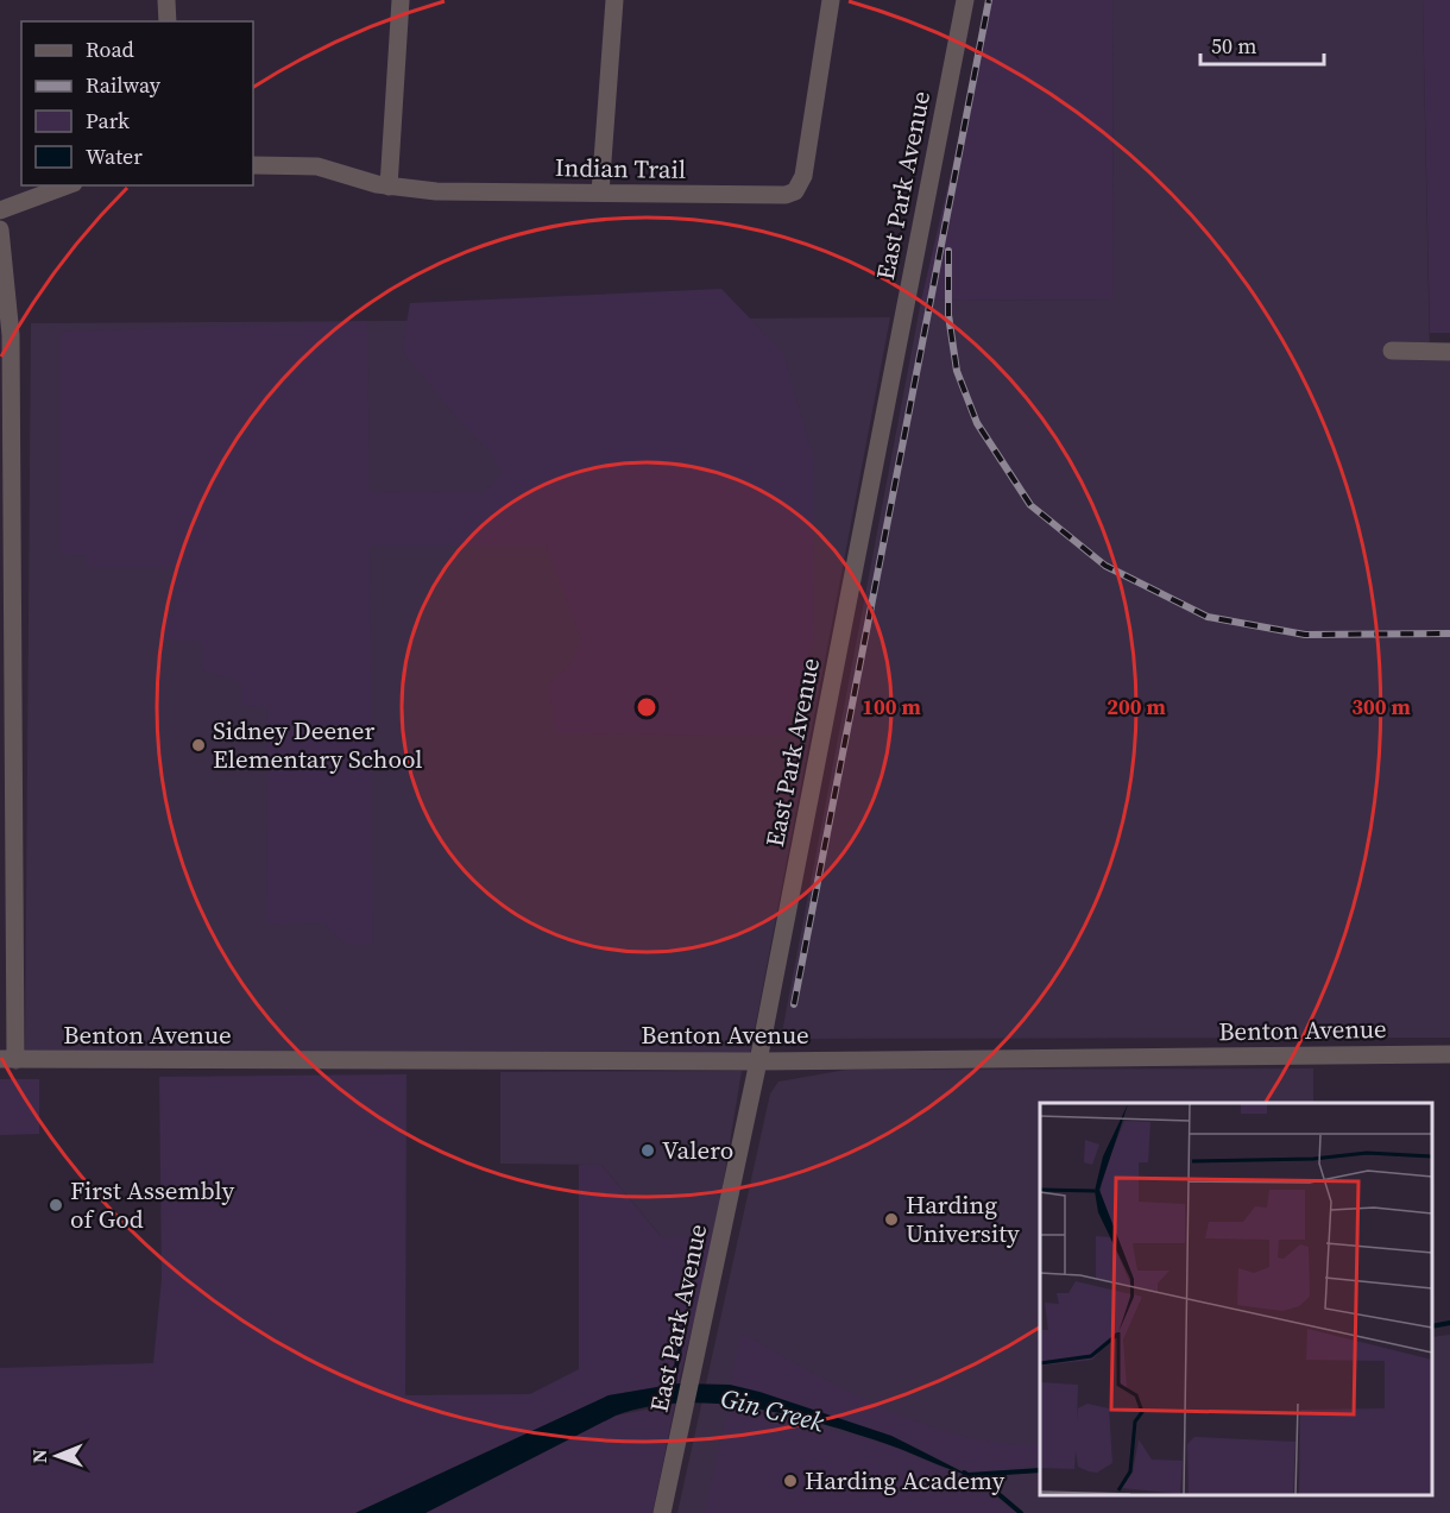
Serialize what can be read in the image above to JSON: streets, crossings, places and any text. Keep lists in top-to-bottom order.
{
  "streets": {
    "street": ["Indian Trail", "East Park Avenue", "Benton Avenue"]
  },
  "crossings": [
    ["East Park Avenue", "Benton Avenue"]
  ],
  "water": ["Gin Creek"],
  "places": [
    "Sidney Deener Elementary School",
    "Valero",
    "First Assembly of God",
    "Harding University",
    "Harding Academy"
  ],
  "legend": [
    "Road",
    "Railway",
    "Park",
    "Water"
  ],
  "scale_bar": "50 m",
  "north": "left",
  "rings": ["100 m", "200 m", "300 m"]
}
